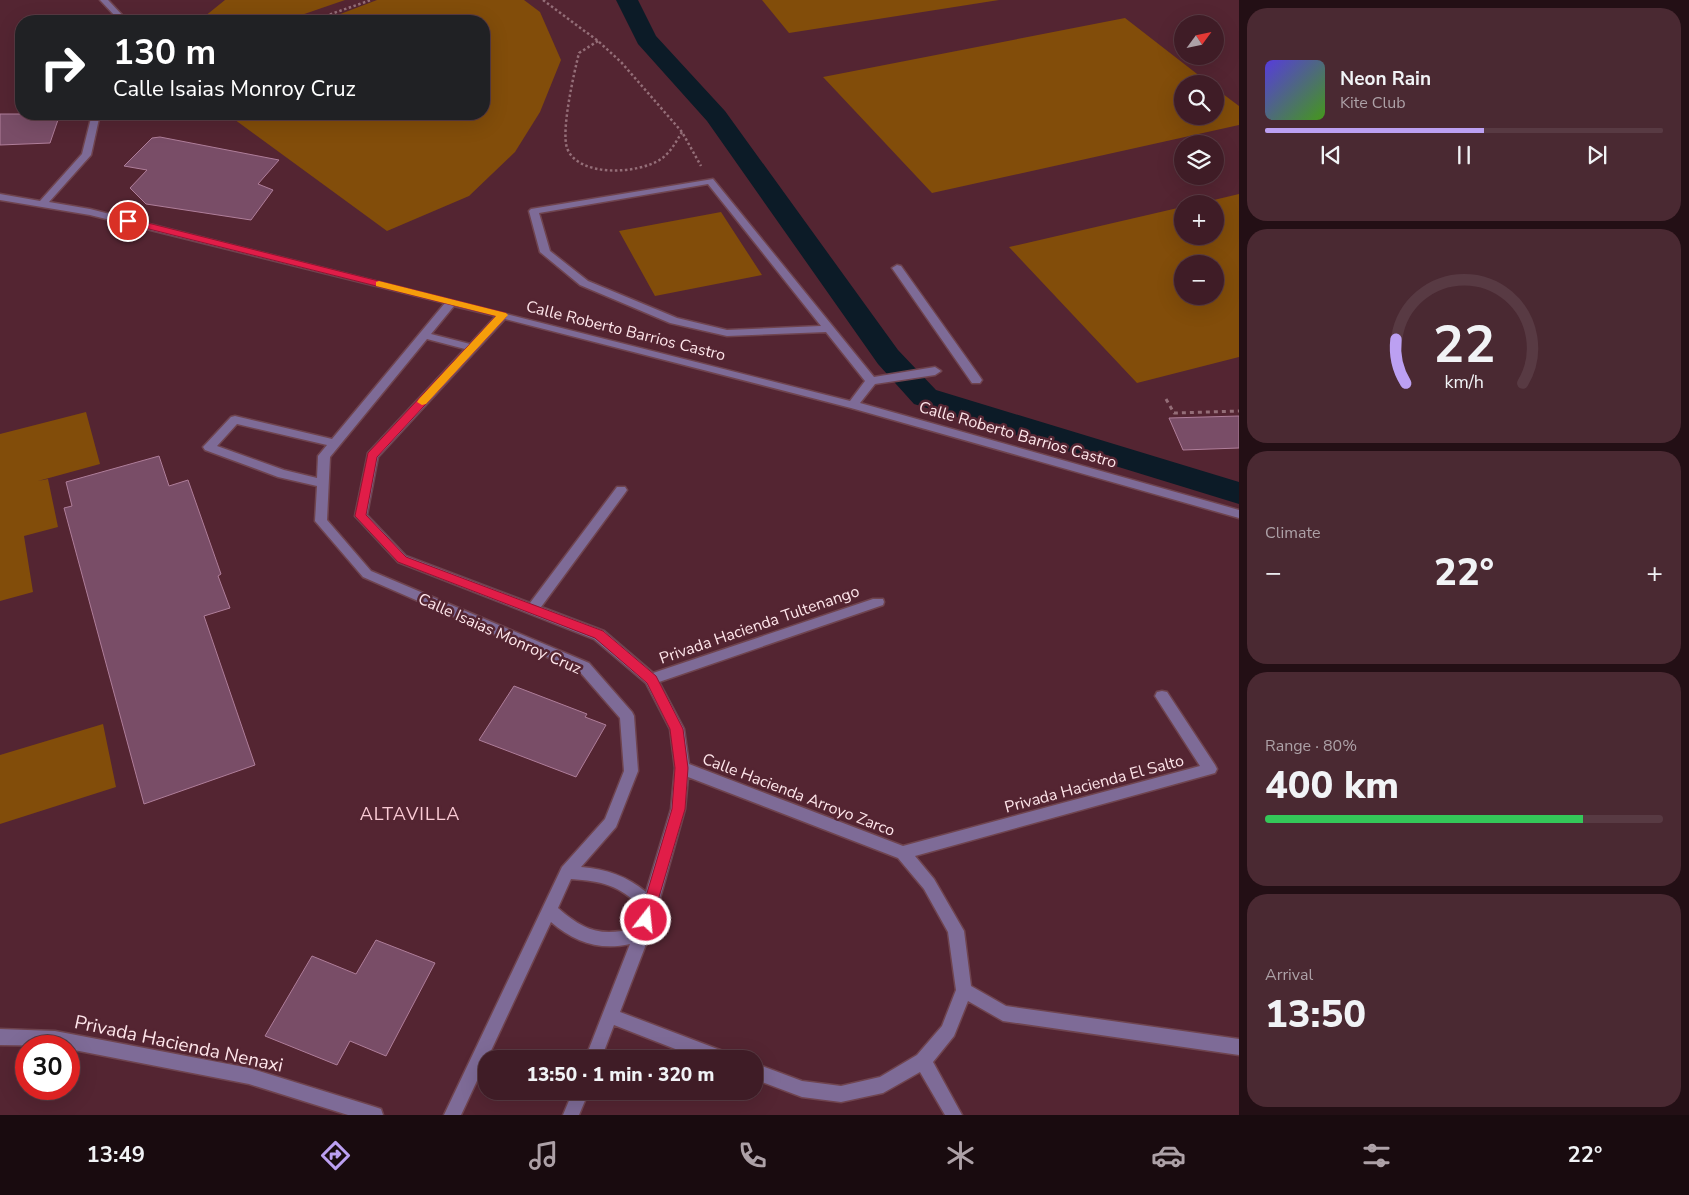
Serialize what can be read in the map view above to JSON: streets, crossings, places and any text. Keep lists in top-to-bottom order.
{
  "streets": {
    "street": [
      "Calle Roberto Barrios Castro",
      "Privada Hacienda Tultenango",
      "Calle Isaias Monroy Cruz",
      "Privada Hacienda El Salto",
      "Calle Hacienda Arroyo Zarco",
      "Privada Hacienda Nenaxi"
    ]
  },
  "crossings": [
    ["Calle Roberto Barrios Castro", "Calle Isaias Monroy Cruz"],
    ["Privada Hacienda Tultenango", "Calle Isaias Monroy Cruz"],
    ["Calle Isaias Monroy Cruz", "Calle Hacienda Arroyo Zarco"],
    ["Privada Hacienda El Salto", "Calle Hacienda Arroyo Zarco"]
  ],
  "districts": ["ALTAVILLA"],
  "north": "top right",
  "page": {
    "map_buttons": ["+", "−"],
    "turn": ["130 m", "Calle Isaias Monroy Cruz"],
    "song": ["Neon Rain", "Kite Club"],
    "tile": [
      "Climate",
      ["Range · 80%", "400 km"],
      ["Arrival", "13:50"]
    ],
    "heat": ["−", "22°", "+"],
    "limit": "30",
    "trip": "13:50 · 1 min · 320 m",
    "tabs": ["13:49", "22°"],
    "gauge": ["22", "km/h"]
  }
}
